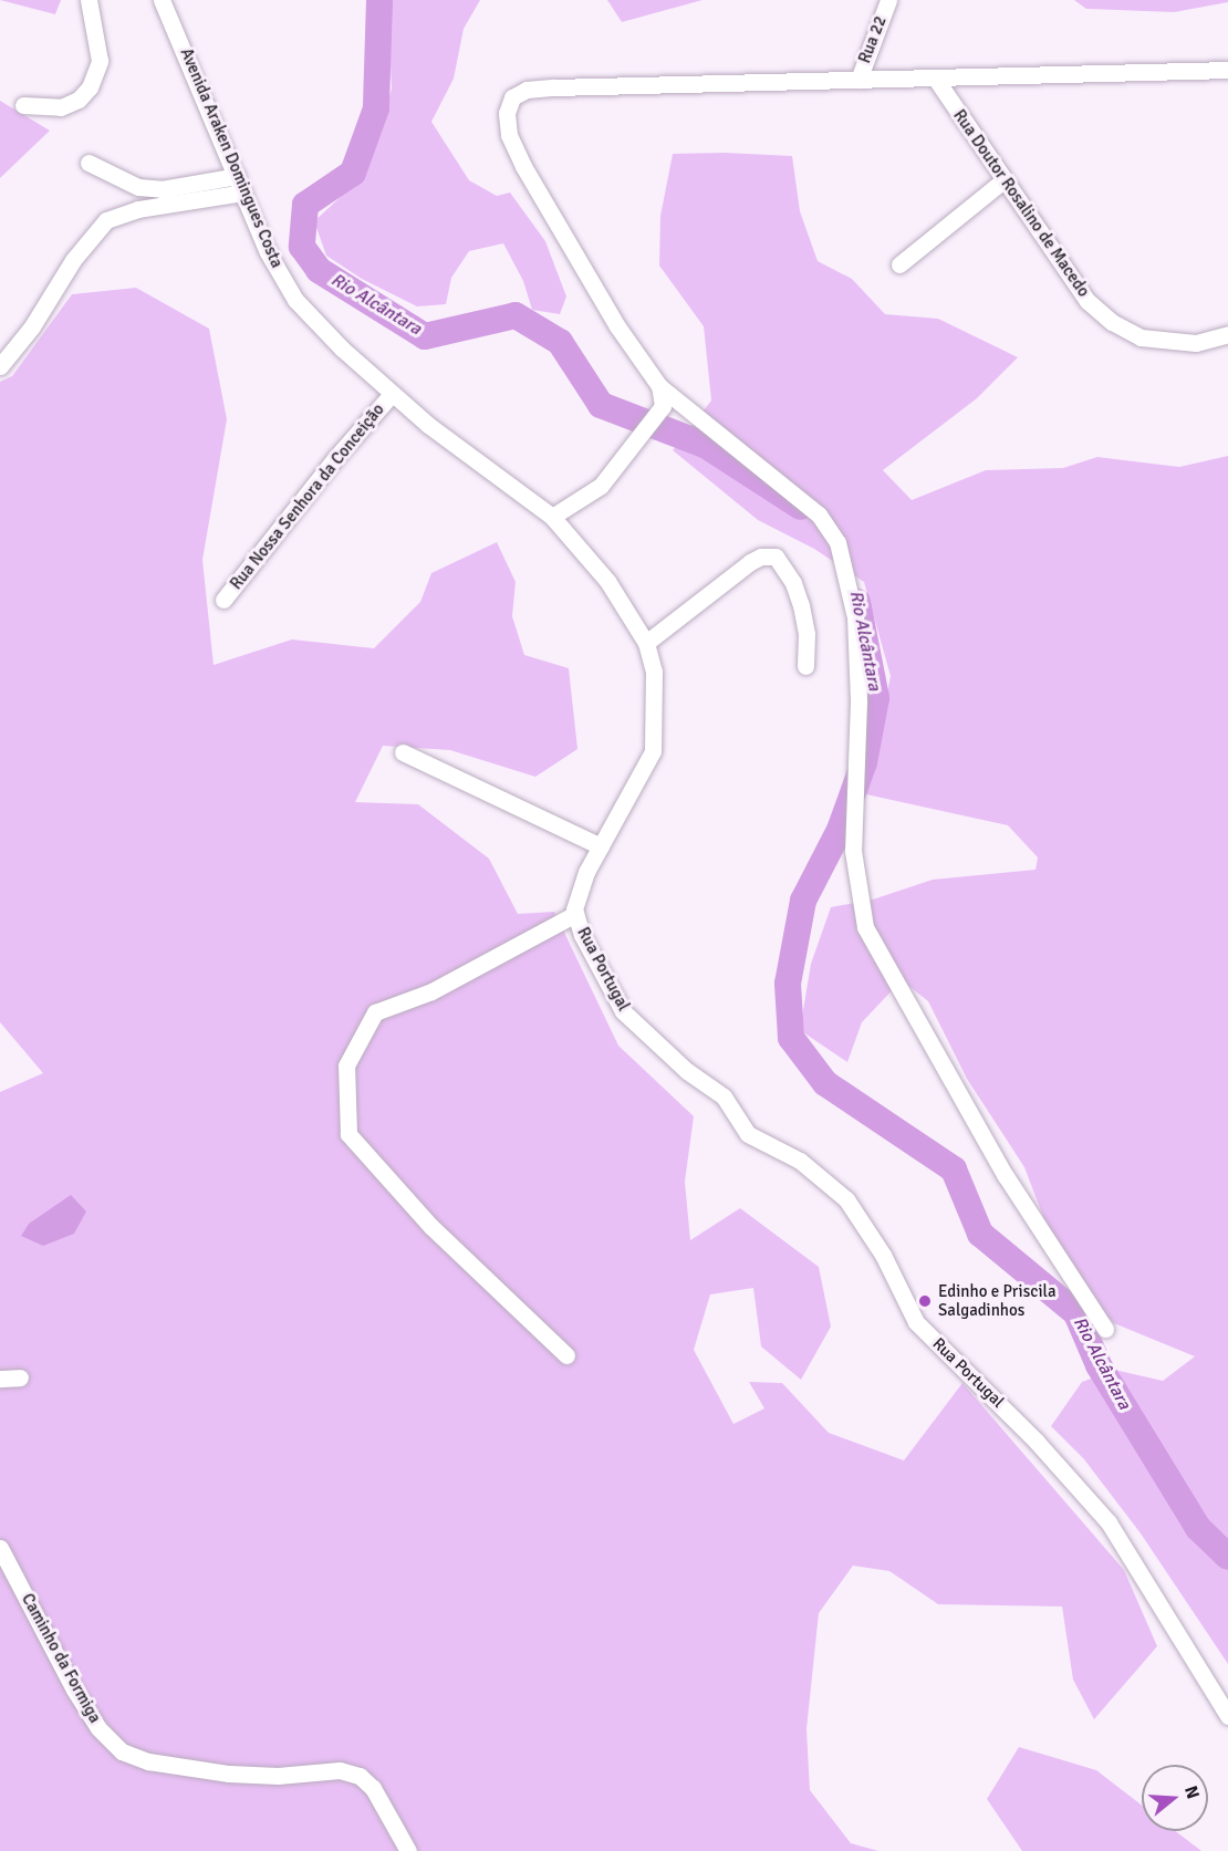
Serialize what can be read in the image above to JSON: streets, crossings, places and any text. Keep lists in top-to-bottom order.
{
  "streets": {
    "street": [
      "Rua 22",
      "Avenida Araken Domingues Costa",
      "Rua Doutor Rosalino de Macedo",
      "Rua Nossa Senhora da Conceição",
      "Rua Portugal",
      "Caminho da Formiga"
    ]
  },
  "crossings": [
    ["Avenida Araken Domingues Costa", "Rua Nossa Senhora da Conceição"],
    ["Avenida Araken Domingues Costa", "Rua Portugal"]
  ],
  "water": ["Rio Alcântara"],
  "places": ["Edinho e Priscila Salgadinhos"],
  "north": "right"
}
